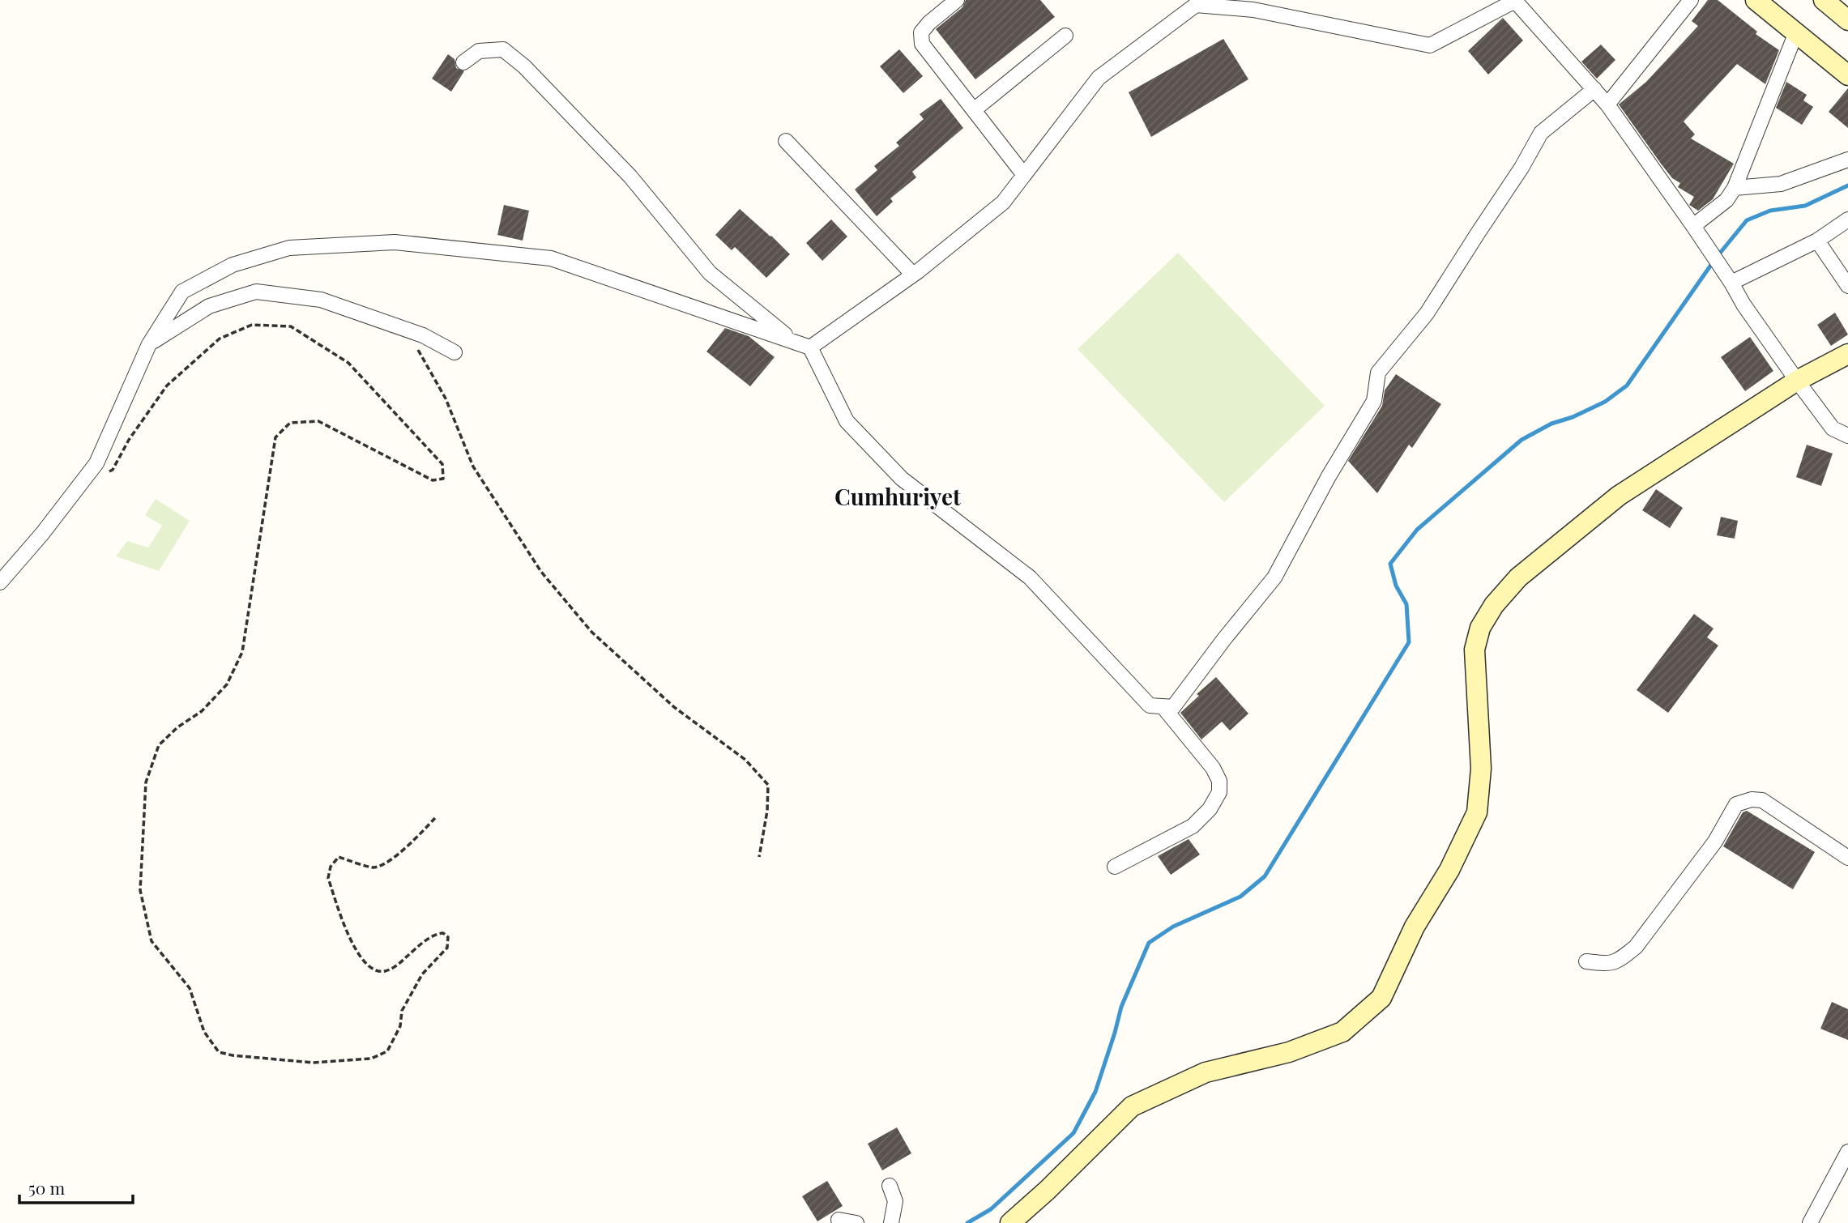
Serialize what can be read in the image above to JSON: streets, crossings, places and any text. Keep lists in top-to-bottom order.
{
  "districts": ["Cumhuriyet"],
  "scale_bar": "50 m"
}
